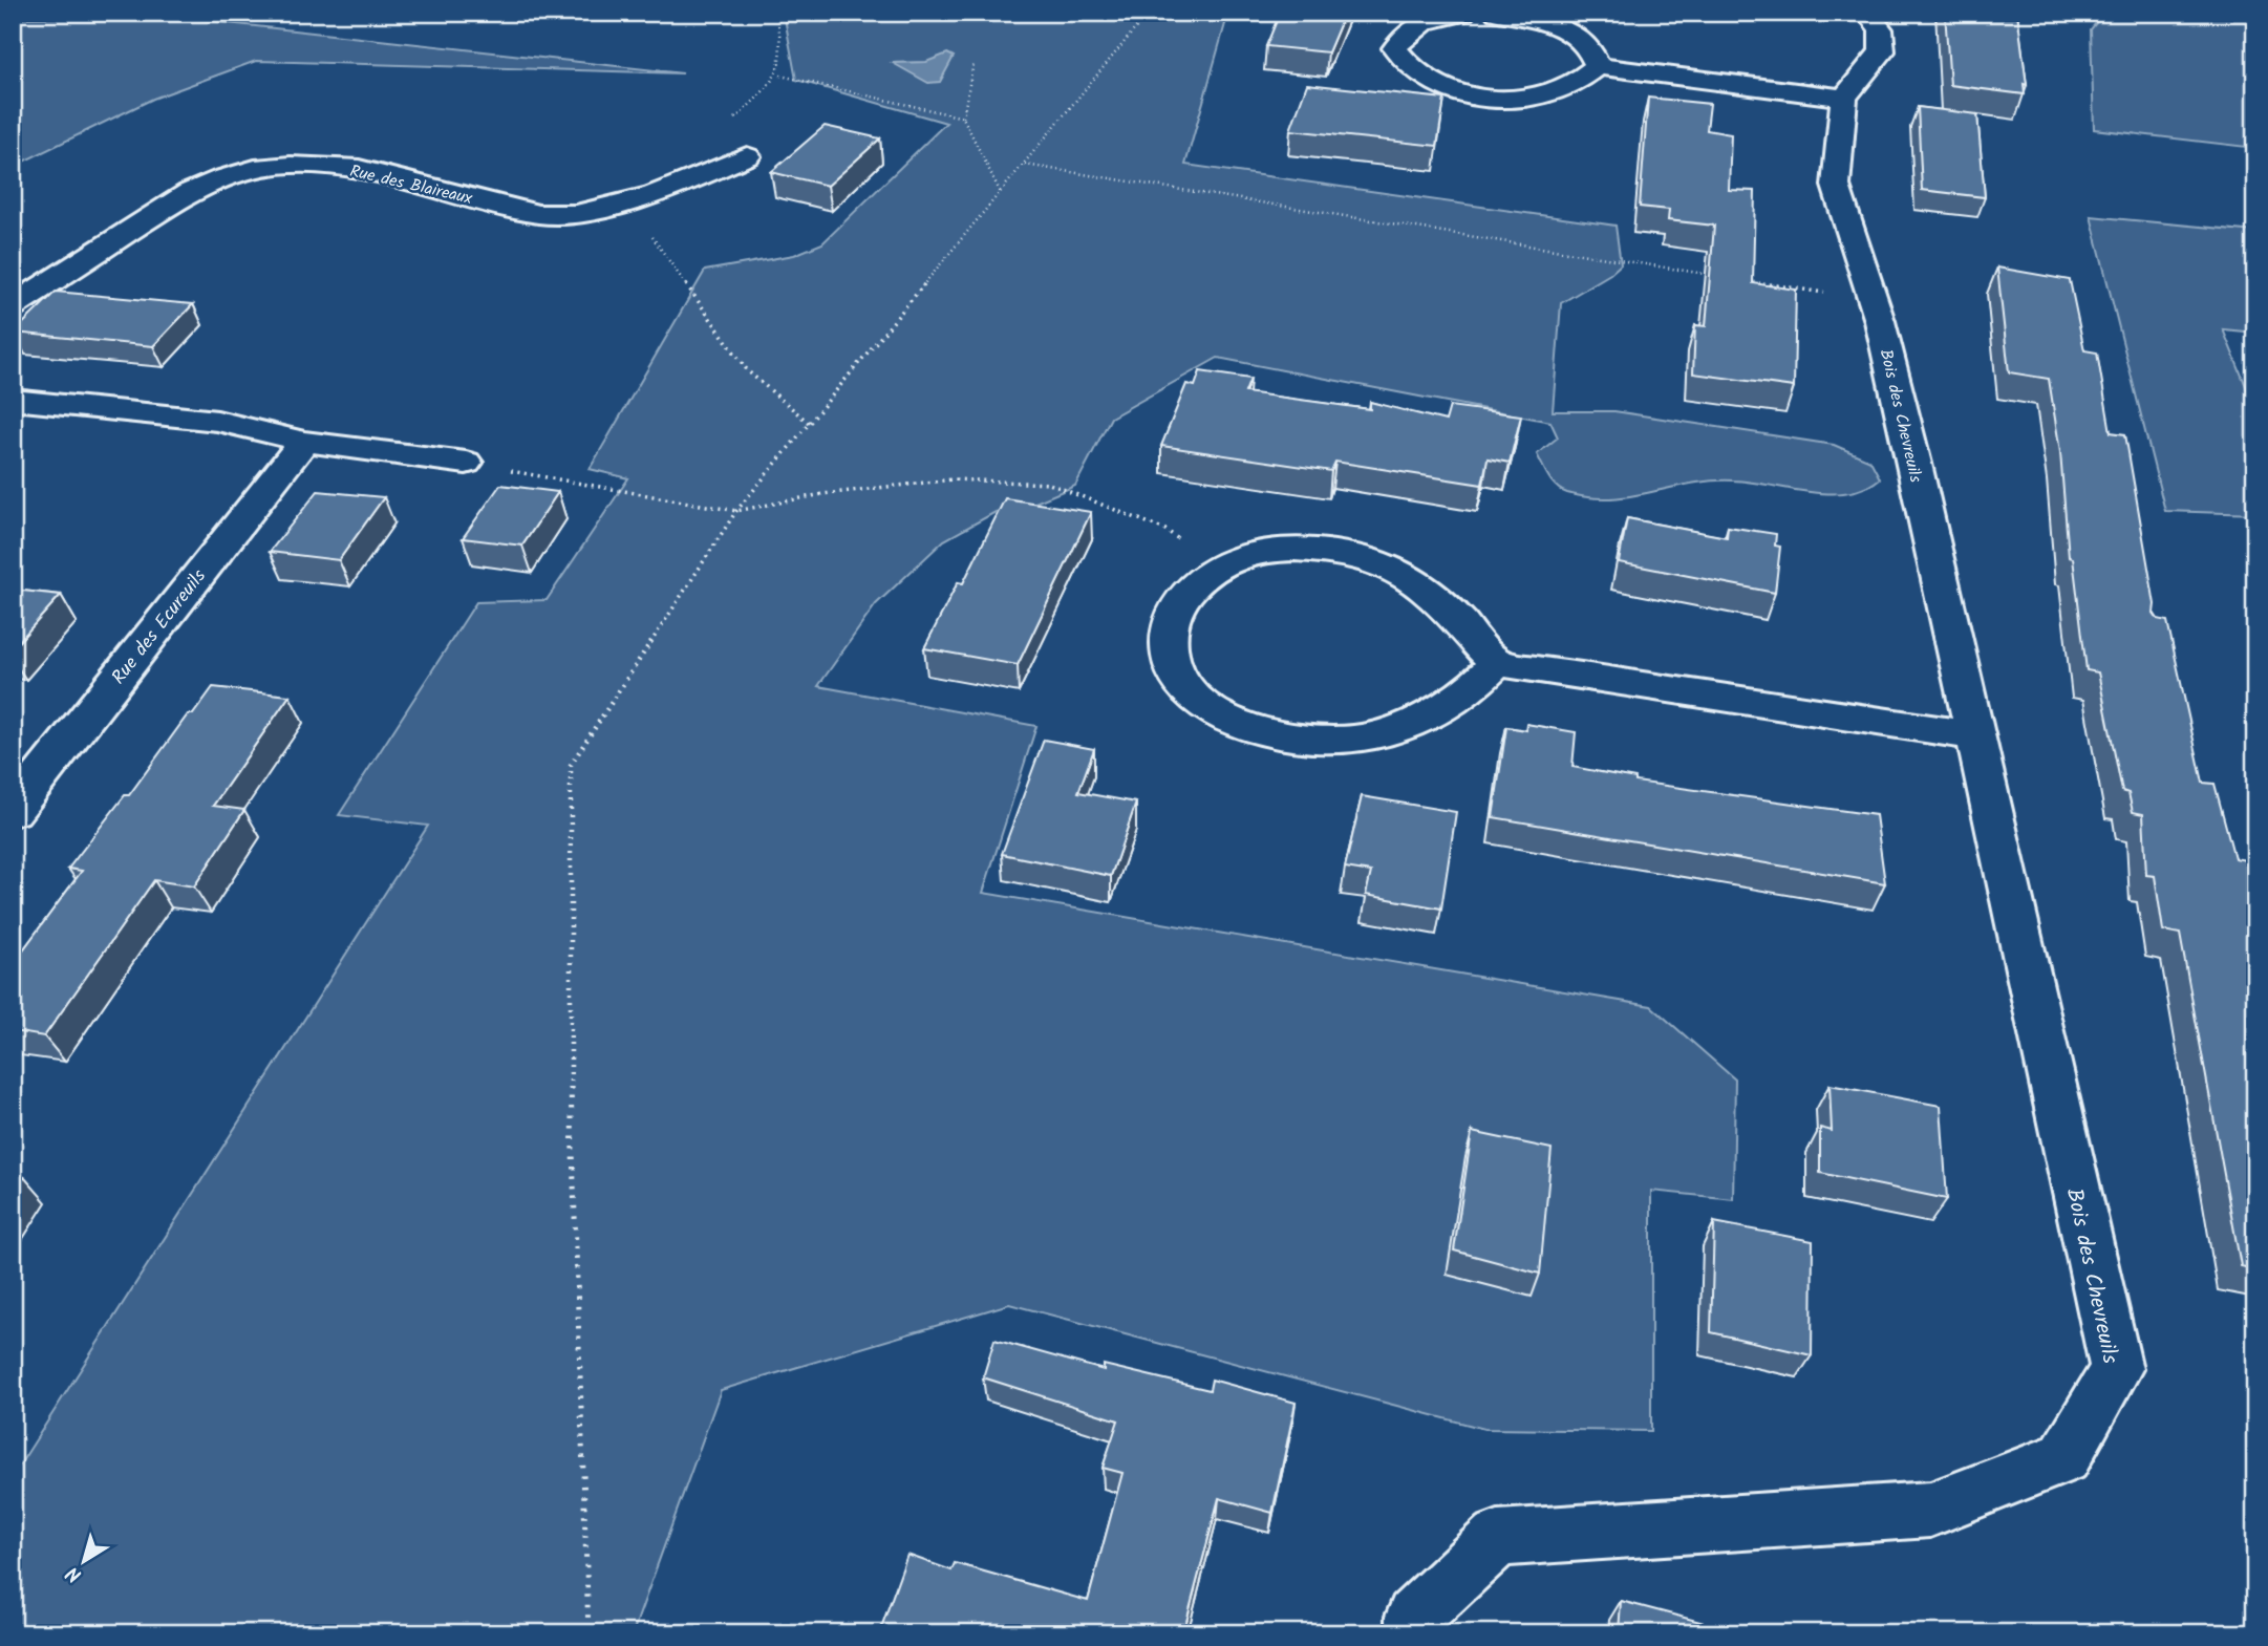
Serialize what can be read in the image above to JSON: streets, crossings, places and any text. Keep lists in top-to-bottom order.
{
  "streets": {
    "street": ["Rue des Blaireaux", "Bois des Chevreuils", "Rue des Ecureuils"]
  },
  "north": "bottom left"
}
